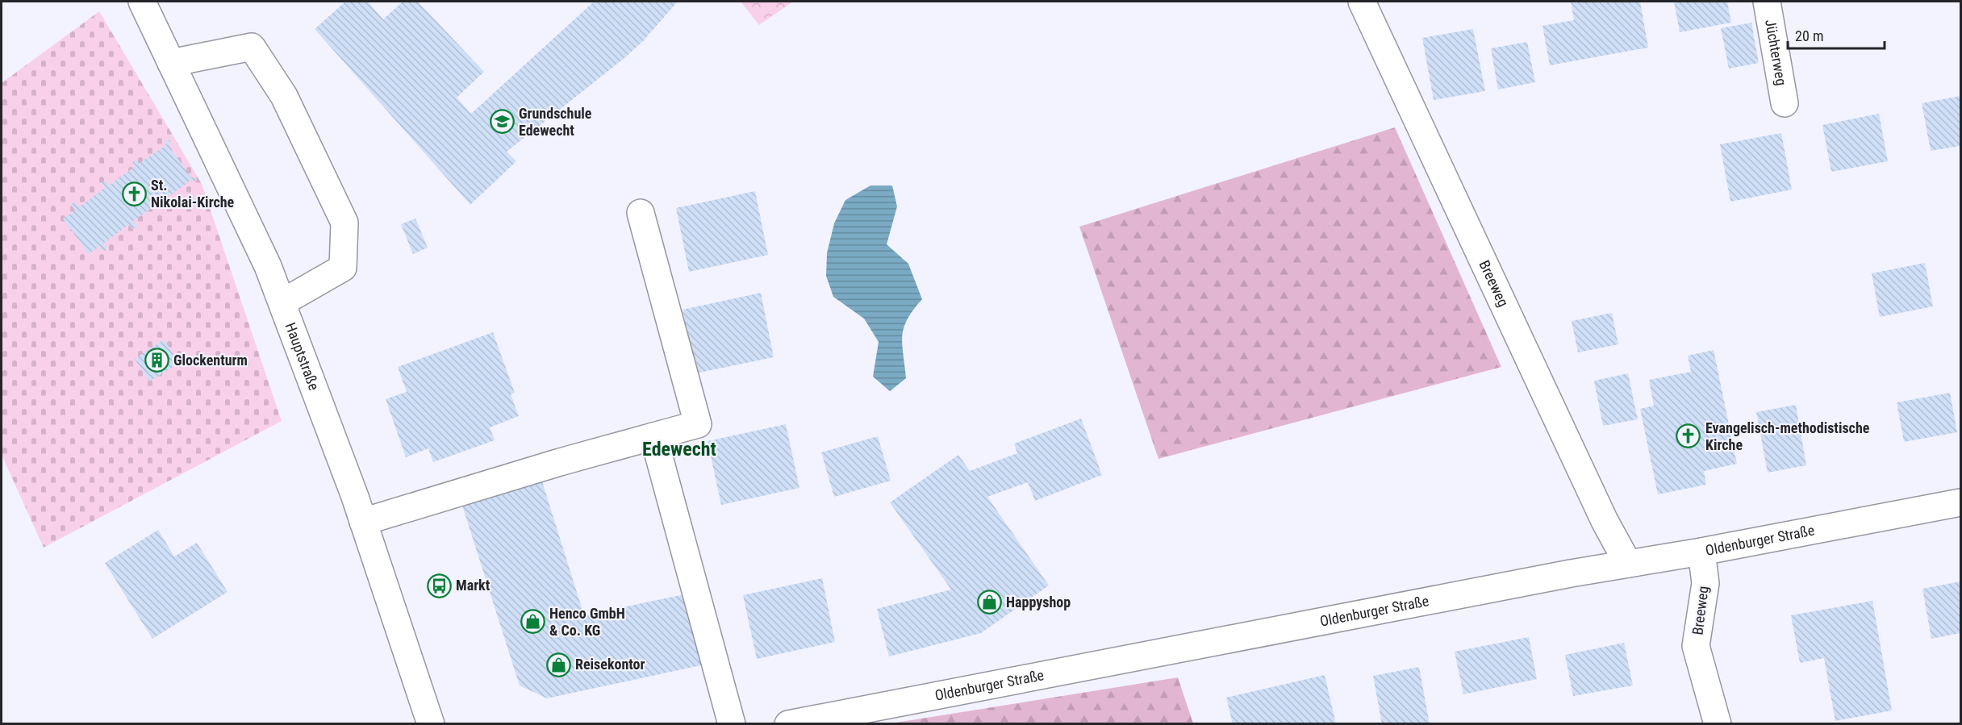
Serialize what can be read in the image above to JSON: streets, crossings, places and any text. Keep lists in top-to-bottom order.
{
  "streets": {
    "main road": [
      "Jüchterweg",
      "Breeweg",
      "Hauptstraße",
      "Oldenburger Straße"
    ]
  },
  "crossings": [
    ["Breeweg", "Oldenburger Straße"]
  ],
  "districts": ["Edewecht"],
  "places": {
    "school or university": ["Grundschule Edewecht"],
    "church": ["St. Nikolai-Kirche", "Evangelisch-methodistische Kirche"],
    "building": ["Glockenturm"],
    "bus stop": ["Markt"],
    "shop": ["Happyshop", "Henco GmbH & Co. KG", "Reisekontor"]
  },
  "scale_bar": "20 m"
}
